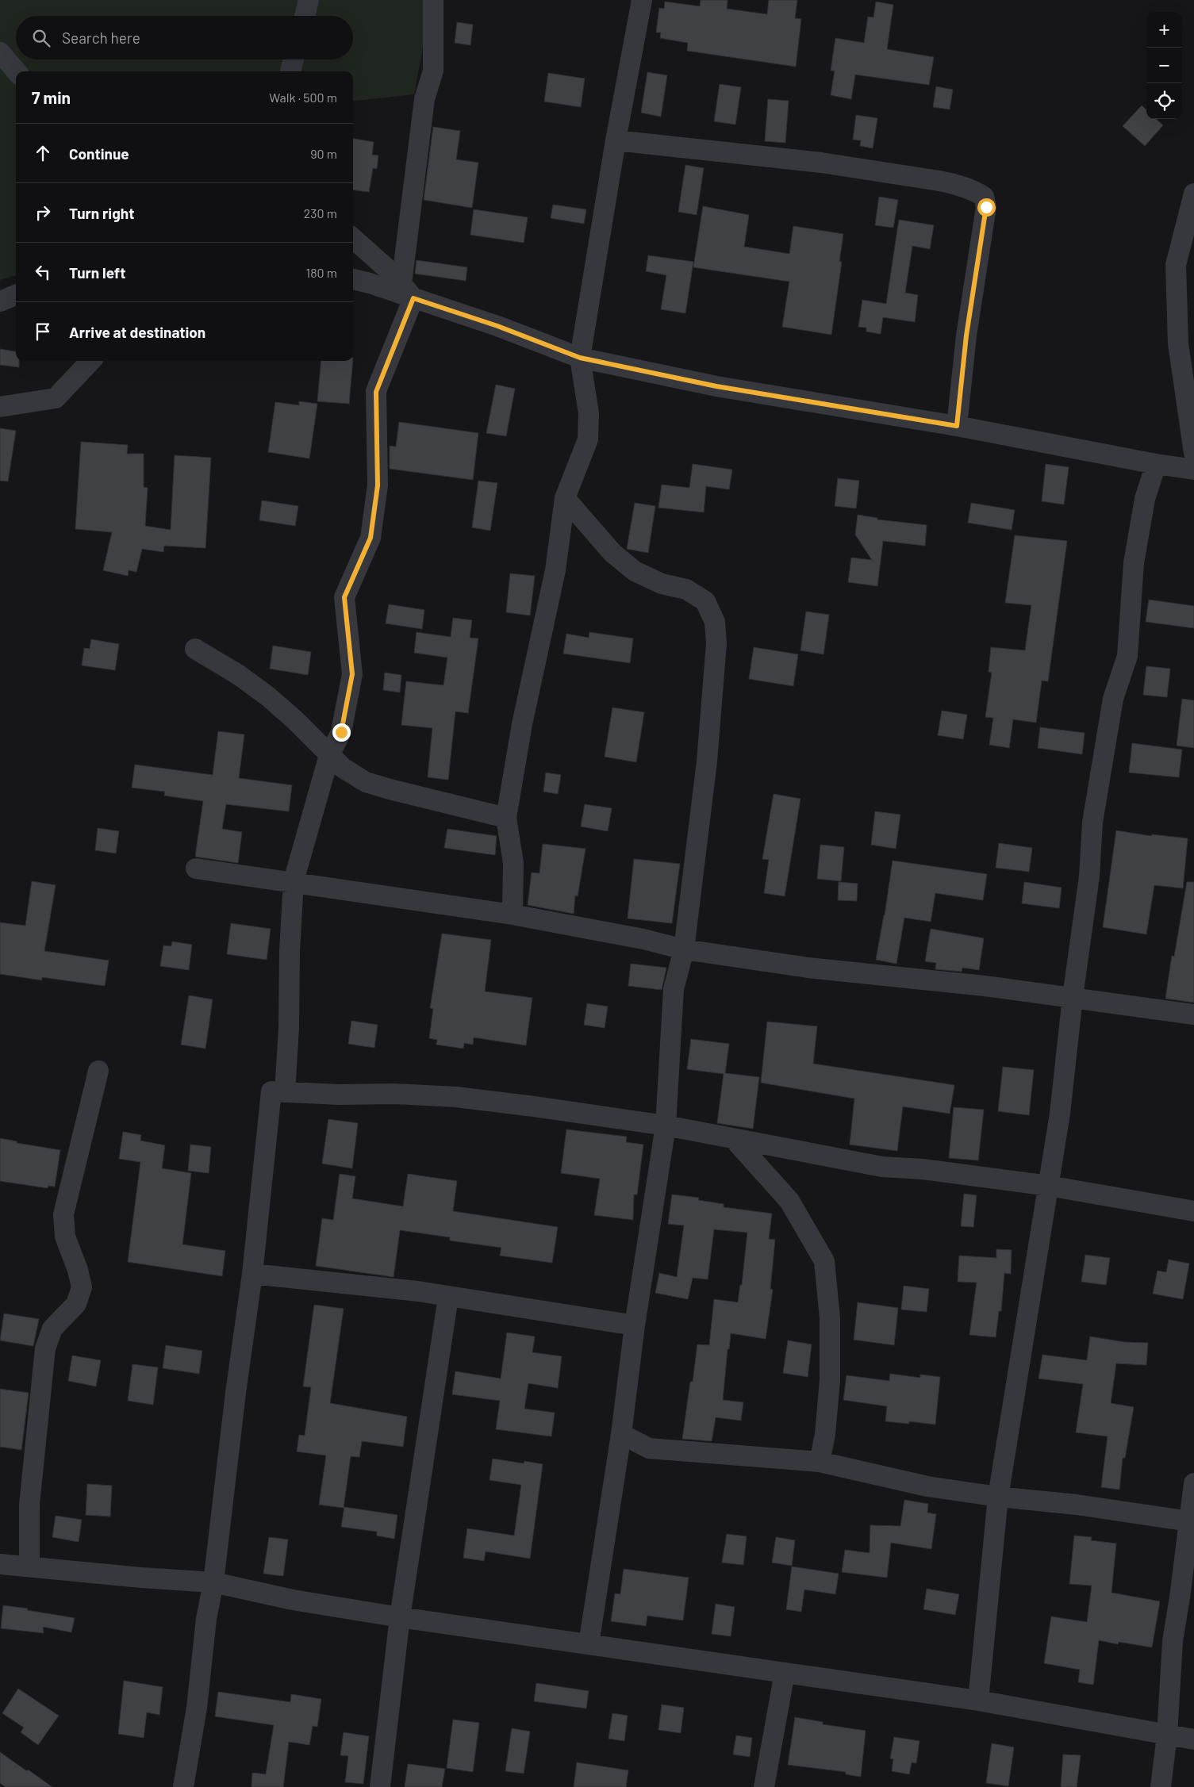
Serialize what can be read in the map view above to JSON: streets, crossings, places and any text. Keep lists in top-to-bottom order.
{
  "page": {
    "map_buttons": ["+", "−"],
    "search": "Search here",
    "heading": ["7 min", "Walk · 500 m"],
    "list": [
      ["Continue", "90 m"],
      ["Turn right", "230 m"],
      ["Turn left", "180 m"],
      "Arrive at destination"
    ]
  }
}
